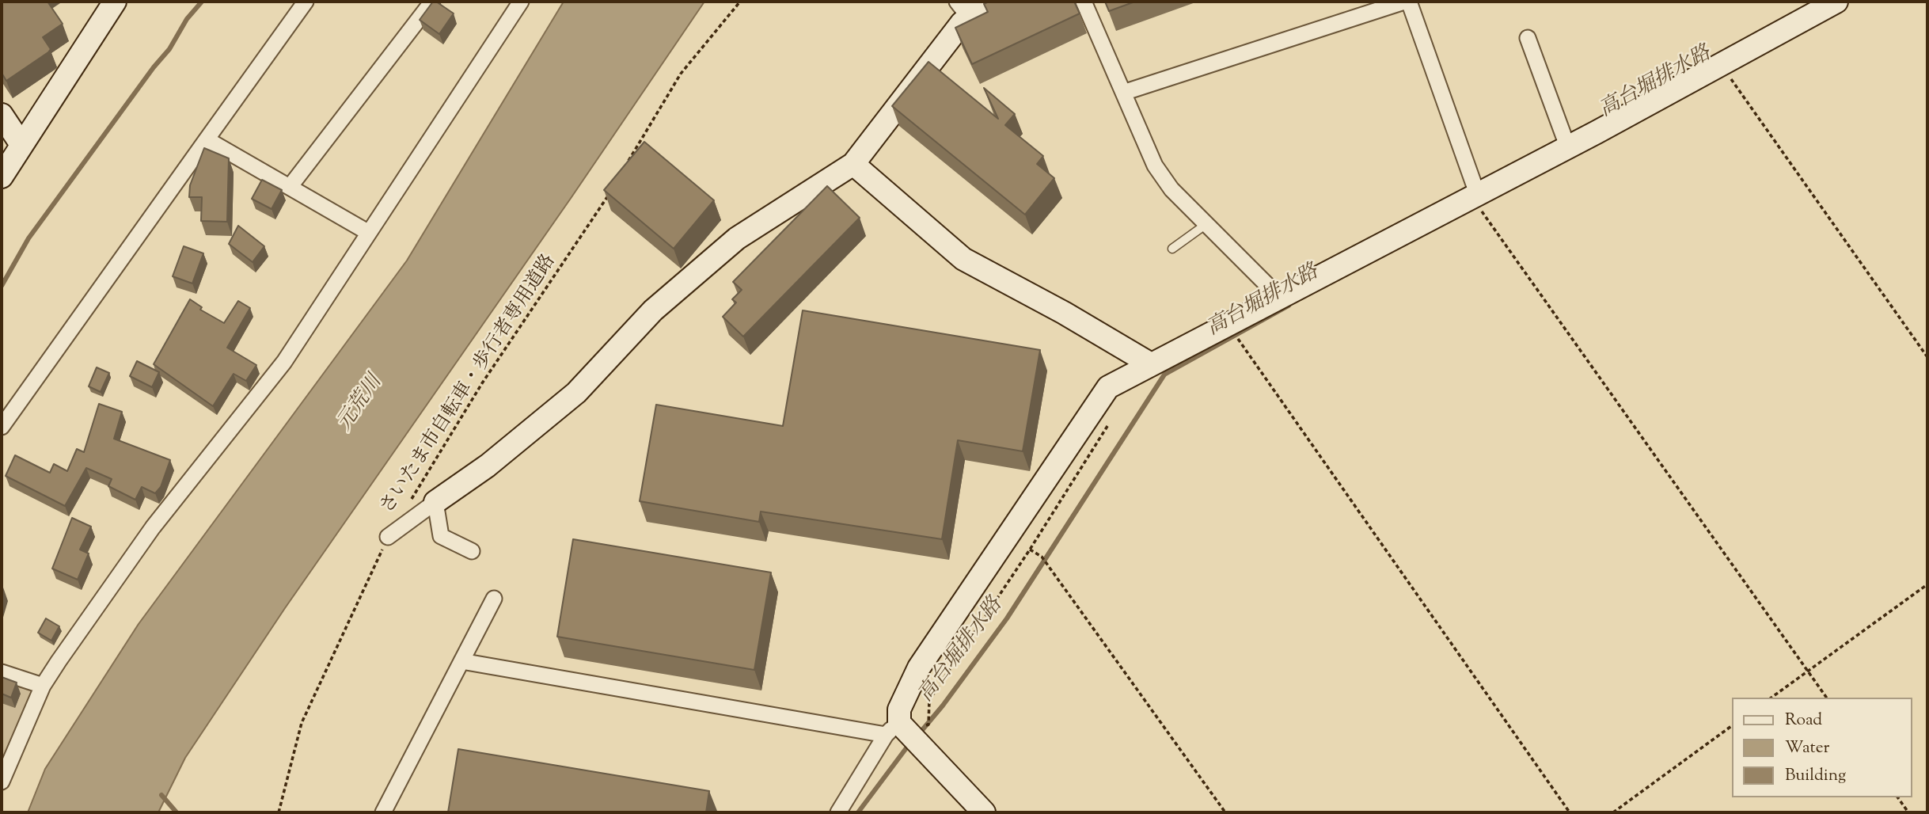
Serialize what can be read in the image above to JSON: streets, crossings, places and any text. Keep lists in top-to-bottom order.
{
  "streets": {
    "path": ["さいたま市自転車・歩行者専用道路"]
  },
  "water": ["高台堀排水路", "元荒川"],
  "legend": ["Road", "Water", "Building"]
}
